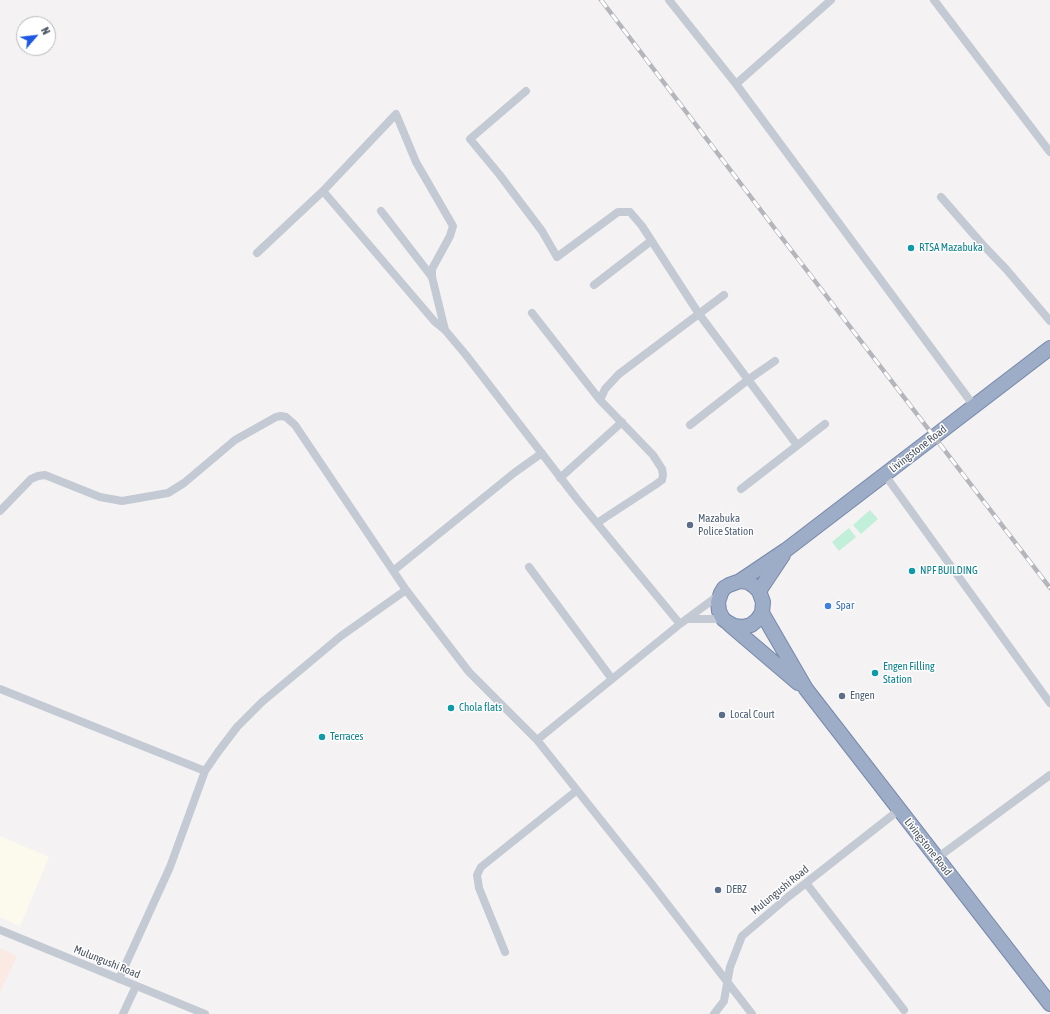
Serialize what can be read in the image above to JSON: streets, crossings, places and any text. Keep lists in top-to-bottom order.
{
  "streets": {
    "highway": ["Livingstone Road"],
    "street": ["Mulungushi Road"]
  },
  "crossings": [
    ["Livingstone Road", "Mulungushi Road"]
  ],
  "places": [
    "RTSA Mazabuka",
    "Mazabuka Police Station",
    "NPF BUILDING",
    "Spar",
    "Engen Filling Station",
    "Engen",
    "Chola flats",
    "Local Court",
    "Terraces",
    "DEBZ"
  ],
  "north": "top right"
}
